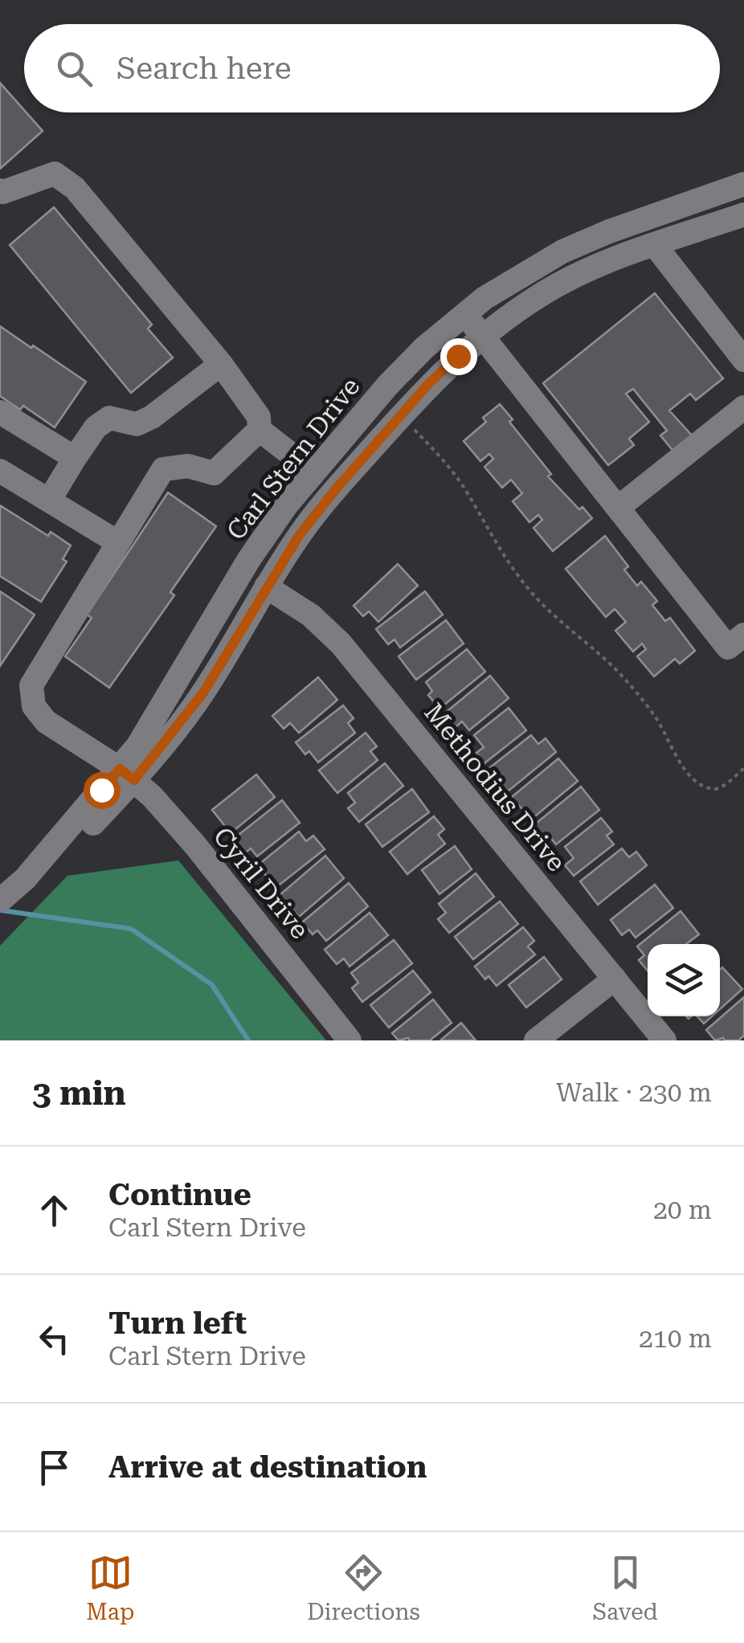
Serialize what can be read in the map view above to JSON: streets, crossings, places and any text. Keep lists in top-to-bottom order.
{
  "streets": {
    "street": ["Carl Stern Drive", "Methodius Drive", "Cyril Drive"]
  },
  "crossings": [
    ["Carl Stern Drive", "Methodius Drive"],
    ["Carl Stern Drive", "Cyril Drive"]
  ],
  "page": {
    "search": "Search here",
    "heading": ["3 min", "Walk · 230 m"],
    "list": [
      ["Continue", "Carl Stern Drive", "20 m"],
      ["Turn left", "Carl Stern Drive", "210 m"],
      "Arrive at destination"
    ],
    "nav": ["Map", "Directions", "Saved"]
  }
}
